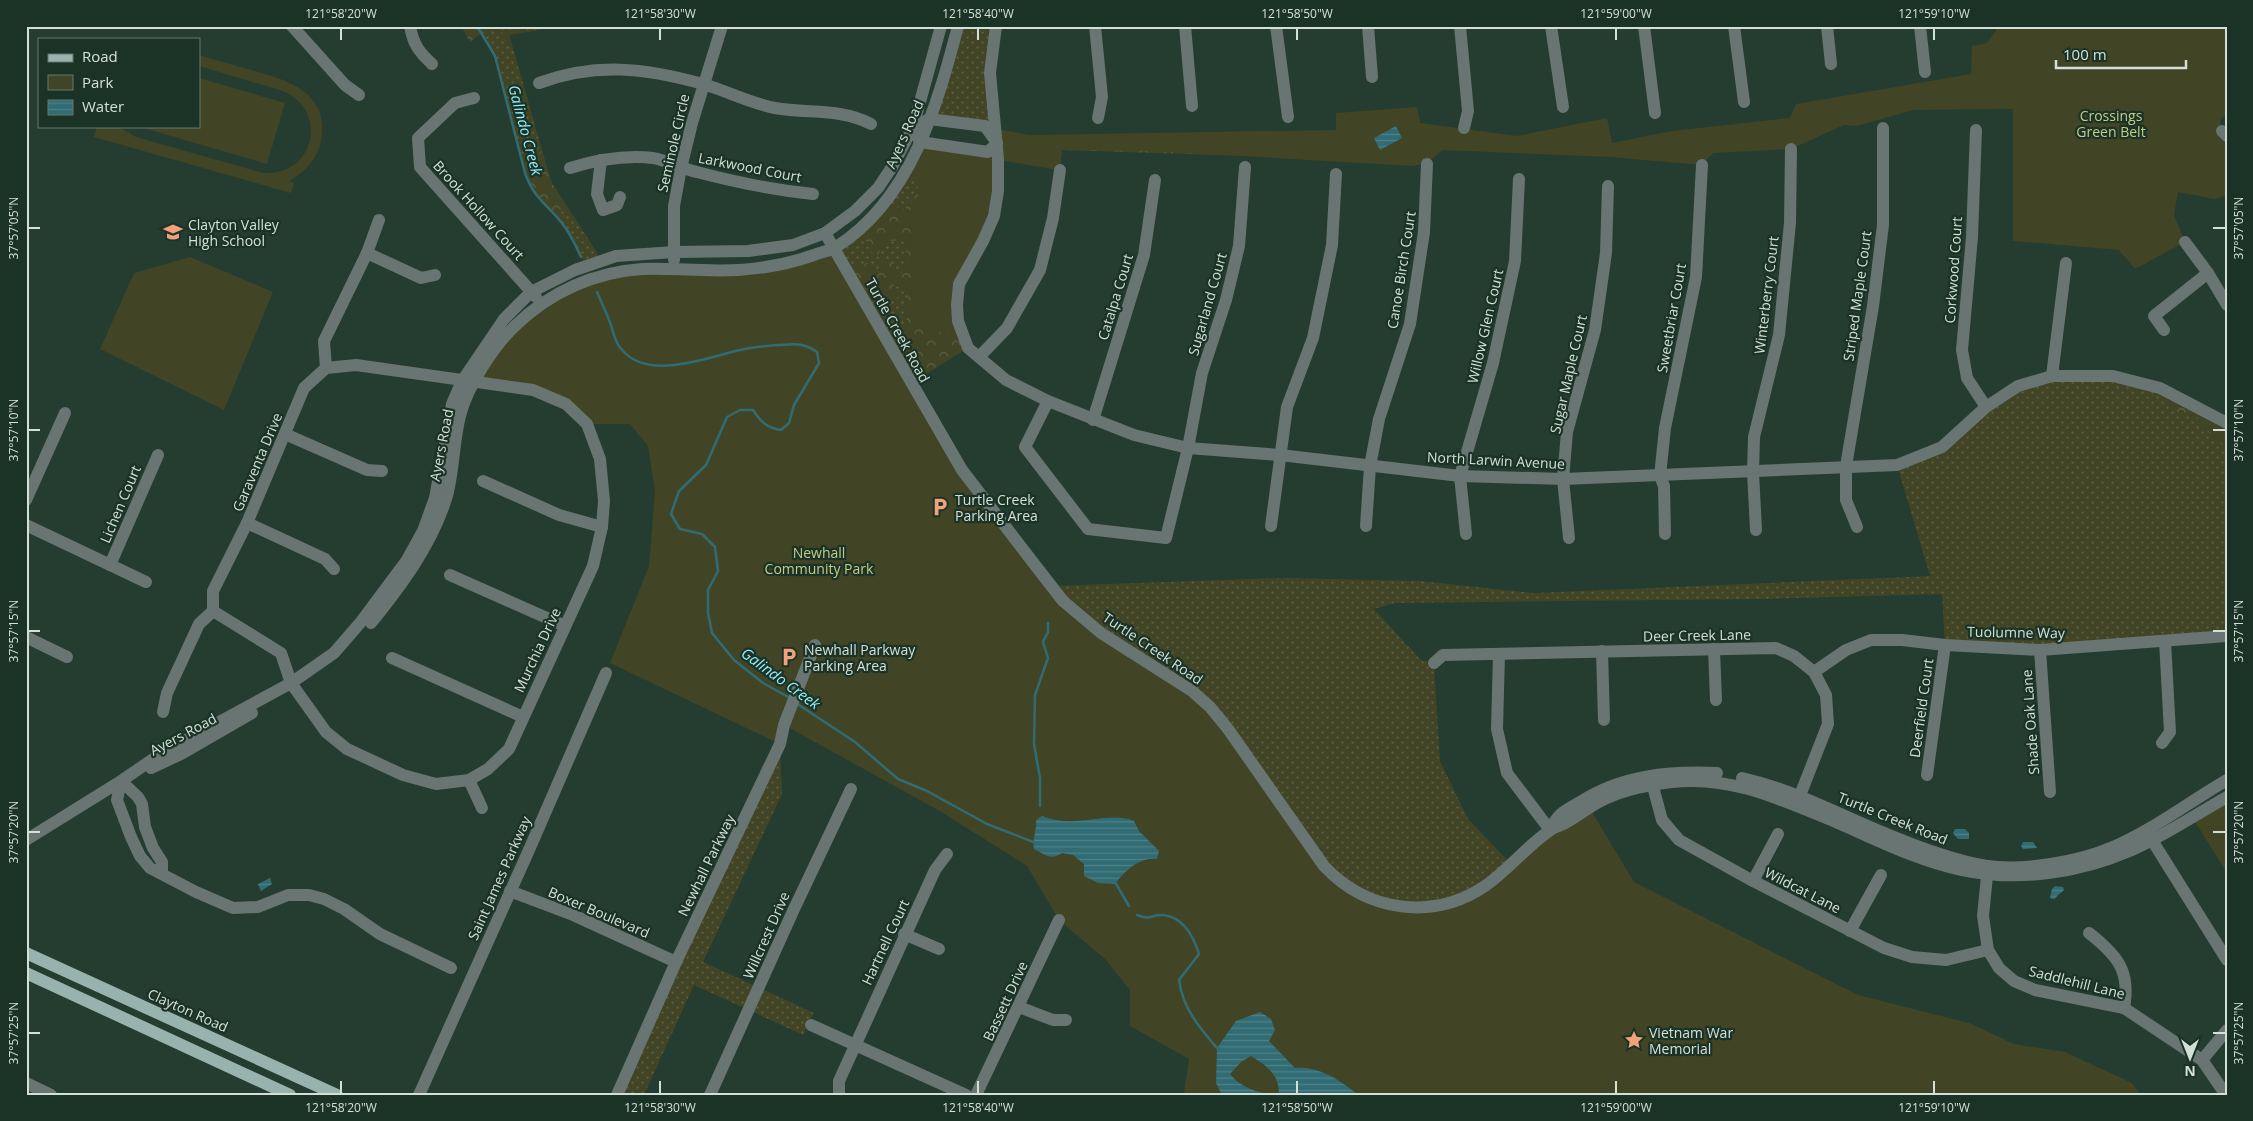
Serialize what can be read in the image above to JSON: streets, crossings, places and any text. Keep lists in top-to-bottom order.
{
  "streets": {
    "main road": ["Clayton Road"],
    "street": [
      "Ayers Road",
      "Seminole Circle",
      "Larkwood Court",
      "Brook Hollow Court",
      "Canoe Birch Court",
      "Corkwood Court",
      "Winterberry Court",
      "Striped Maple Court",
      "Catalpa Court",
      "Sugarland Court",
      "Sweetbriar Court",
      "Willow Glen Court",
      "Turtle Creek Road",
      "Sugar Maple Court",
      "North Larwin Avenue",
      "Garaventa Drive",
      "Lichen Court",
      "Tuolumne Way",
      "Deer Creek Lane",
      "Murchia Drive",
      "Deerfield Court",
      "Shade Oak Lane",
      "Newhall Parkway",
      "Saint James Parkway",
      "Wildcat Lane",
      "Boxer Boulevard",
      "Willcrest Drive",
      "Hartnell Court",
      "Saddlehill Lane",
      "Bassett Drive"
    ]
  },
  "crossings": [
    ["Ayers Road", "Seminole Circle"],
    ["Ayers Road", "Brook Hollow Court"],
    ["Ayers Road", "Turtle Creek Road"],
    ["Ayers Road", "Murchia Drive"],
    ["Seminole Circle", "Larkwood Court"],
    ["Canoe Birch Court", "North Larwin Avenue"],
    ["Corkwood Court", "North Larwin Avenue"],
    ["Winterberry Court", "North Larwin Avenue"],
    ["Striped Maple Court", "North Larwin Avenue"],
    ["Catalpa Court", "North Larwin Avenue"],
    ["Sugarland Court", "North Larwin Avenue"],
    ["Sweetbriar Court", "North Larwin Avenue"],
    ["Willow Glen Court", "North Larwin Avenue"],
    ["Turtle Creek Road", "Deer Creek Lane"],
    ["Turtle Creek Road", "Wildcat Lane"],
    ["Turtle Creek Road", "Saddlehill Lane"],
    ["Sugar Maple Court", "North Larwin Avenue"],
    ["Tuolumne Way", "Deer Creek Lane"],
    ["Tuolumne Way", "Deerfield Court"],
    ["Tuolumne Way", "Shade Oak Lane"],
    ["Newhall Parkway", "Boxer Boulevard"],
    ["Saint James Parkway", "Boxer Boulevard"],
    ["Wildcat Lane", "Saddlehill Lane"]
  ],
  "water": ["Galindo Creek"],
  "parks": ["Crossings Green Belt", "Newhall Community Park"],
  "places": {
    "school or university": ["Clayton Valley High School"],
    "parking": ["Turtle Creek Parking Area", "Newhall Parkway Parking Area"],
    "place": ["Vietnam War Memorial"]
  },
  "legend": ["Road", "Park", "Water"],
  "scale_bar": "100 m",
  "north": "bottom",
  "coordinates": [
    "121°58'20\"W",
    "121°58'30\"W",
    "121°58'40\"W",
    "121°58'50\"W",
    "121°59'00\"W",
    "121°59'10\"W",
    "37°57'05\"N",
    "37°57'10\"N",
    "37°57'15\"N",
    "37°57'20\"N",
    "37°57'25\"N"
  ]
}
